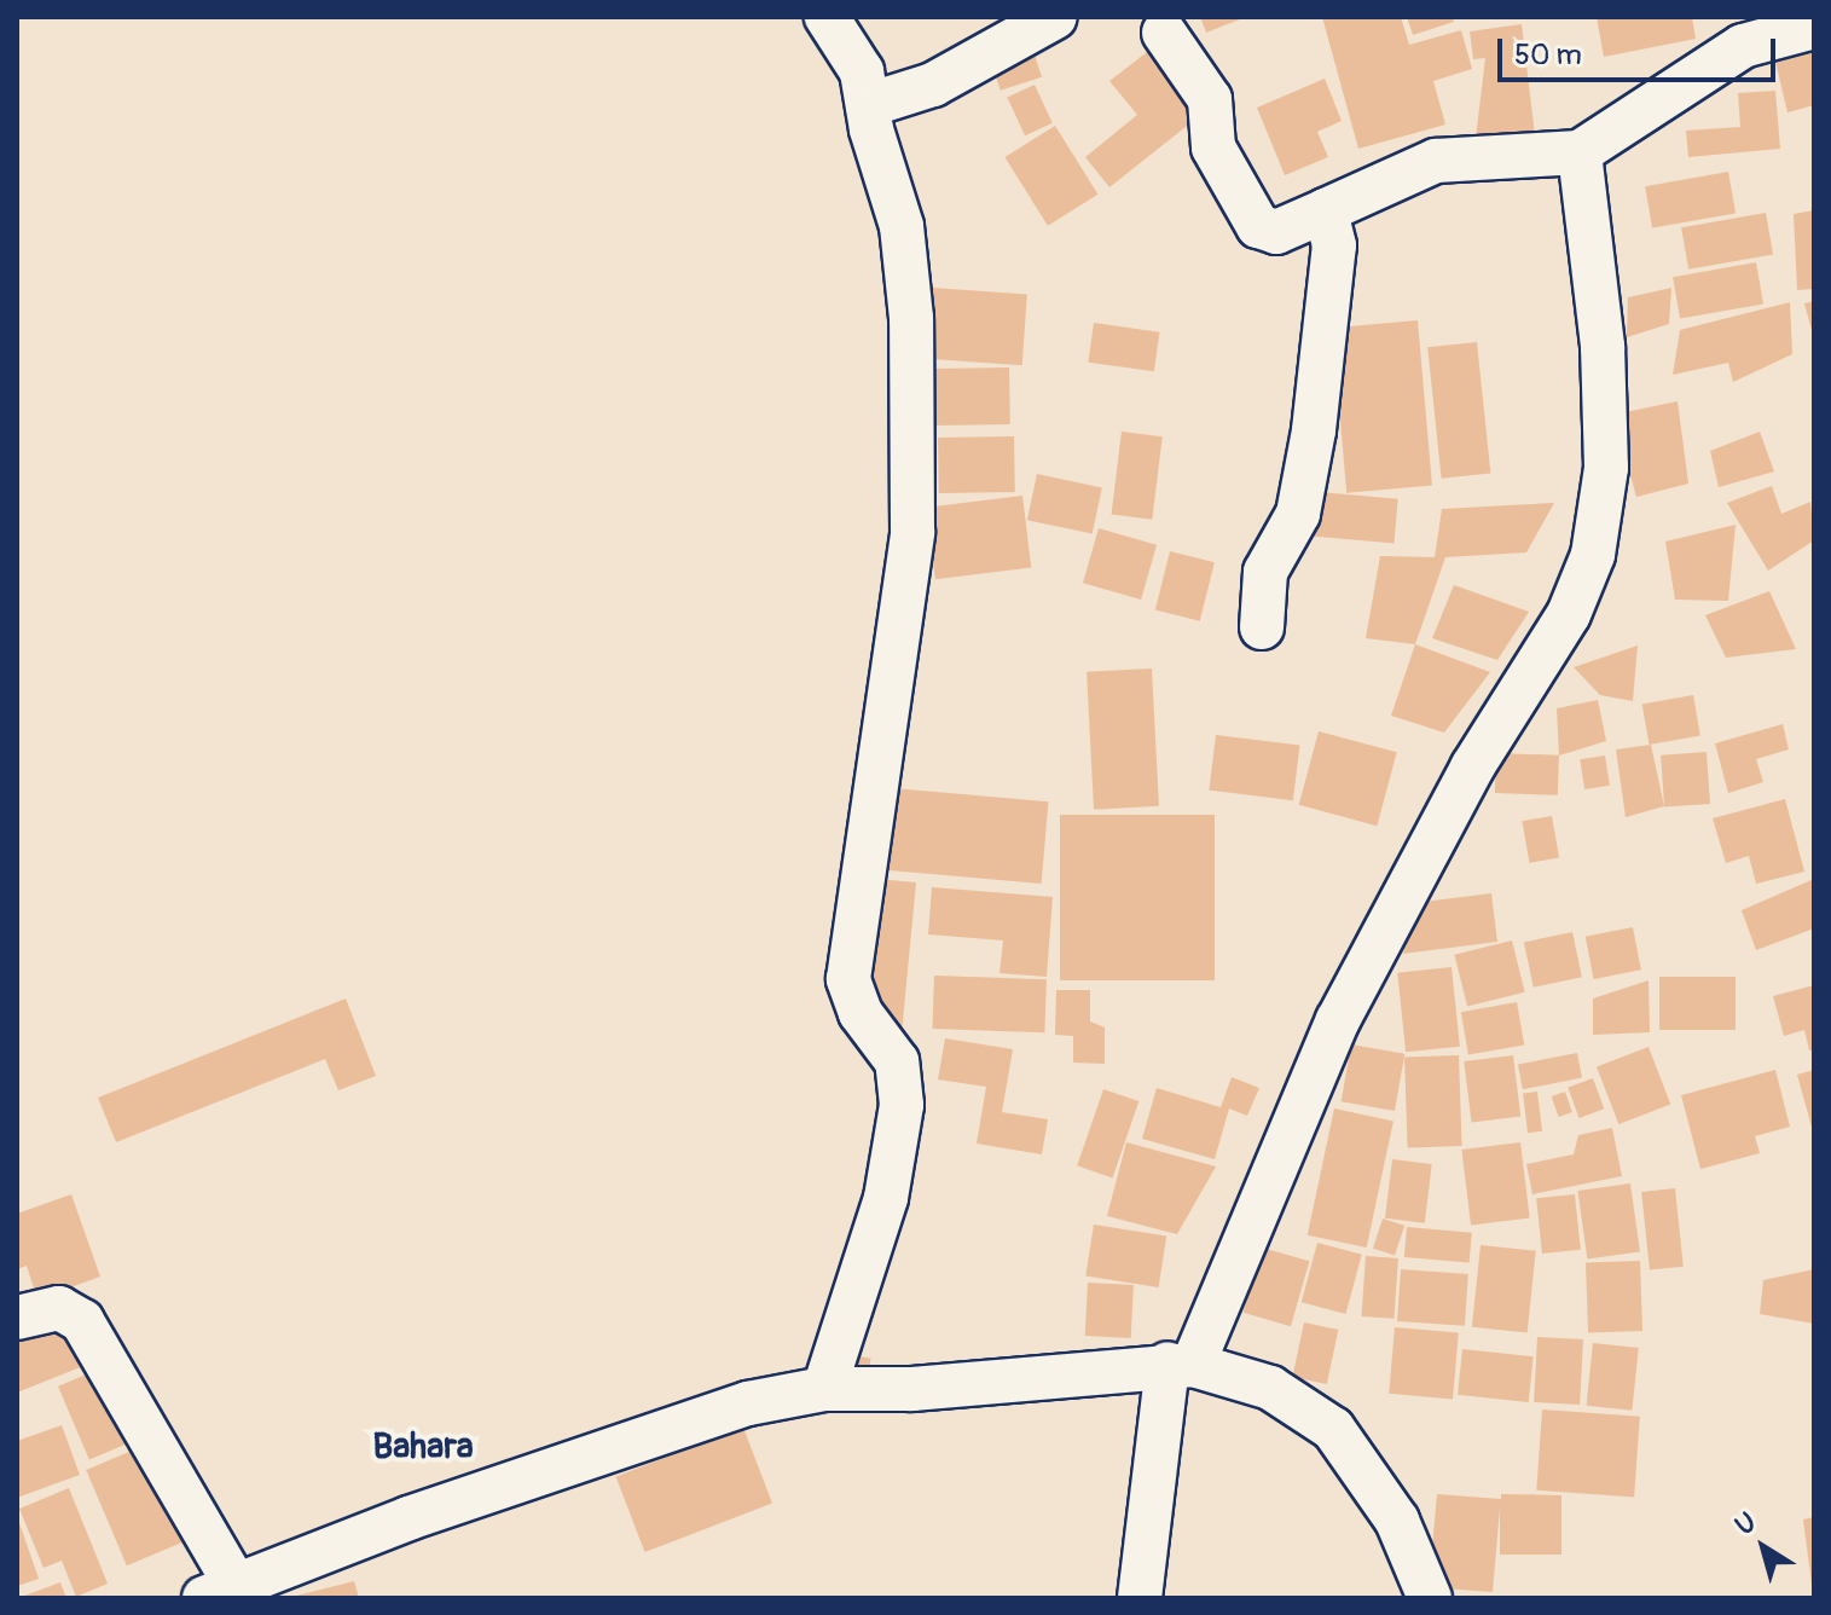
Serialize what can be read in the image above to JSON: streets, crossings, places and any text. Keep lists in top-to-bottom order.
{
  "districts": ["Bahara"],
  "scale_bar": "50 m",
  "north": "top left"
}
